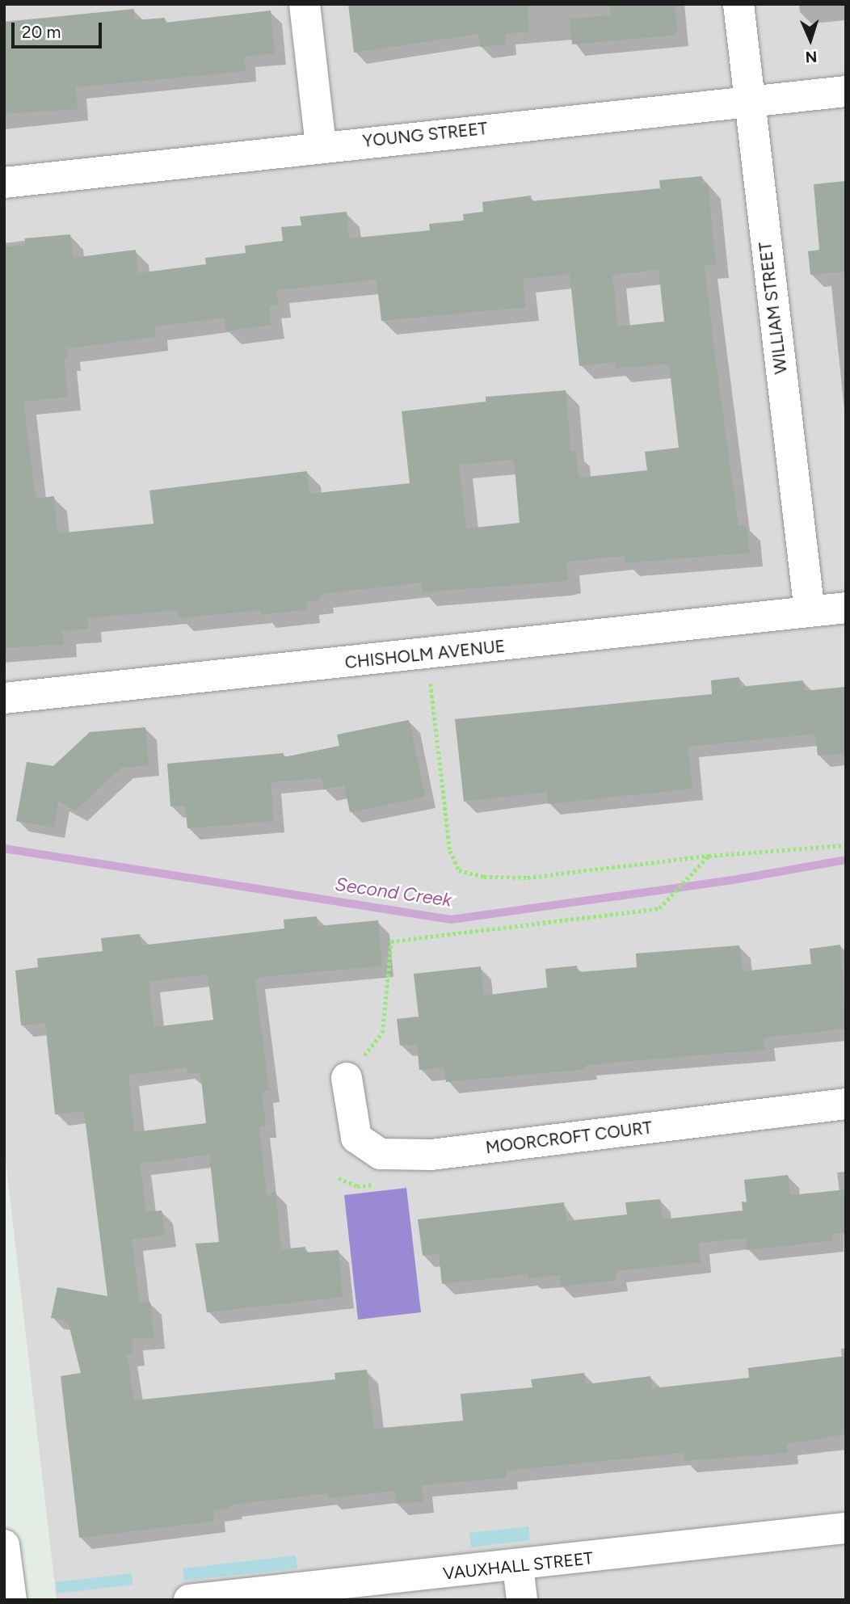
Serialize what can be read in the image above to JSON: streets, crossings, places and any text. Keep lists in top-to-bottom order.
{
  "streets": {
    "street": [
      "YOUNG STREET",
      "WILLIAM STREET",
      "CHISHOLM AVENUE",
      "MOORCROFT COURT",
      "VAUXHALL STREET"
    ]
  },
  "crossings": [
    ["YOUNG STREET", "WILLIAM STREET"],
    ["WILLIAM STREET", "CHISHOLM AVENUE"]
  ],
  "water": ["Second Creek"],
  "scale_bar": "20 m",
  "north": "bottom"
}
